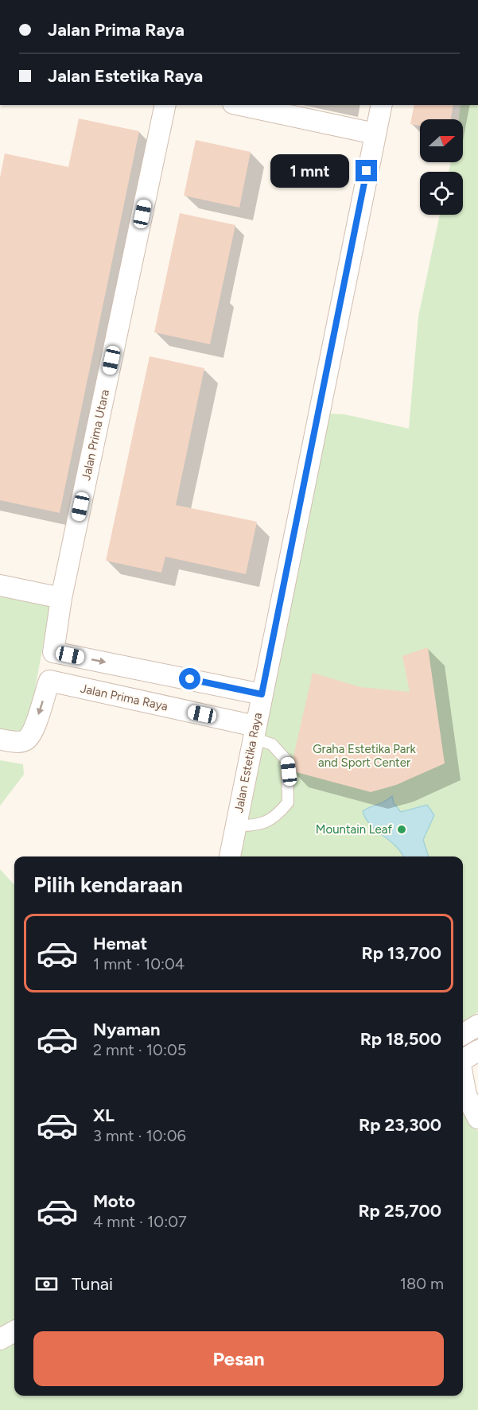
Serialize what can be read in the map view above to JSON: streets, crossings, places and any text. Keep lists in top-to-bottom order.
{
  "streets": {
    "street": ["Jalan Prima Utara", "Jalan Prima Raya", "Jalan Estetika Raya"]
  },
  "crossings": [
    ["Jalan Prima Raya", "Jalan Estetika Raya"]
  ],
  "parks": ["Graha Estetika Park and Sport Center"],
  "places": ["Mountain Leaf"],
  "north": "right",
  "page": {
    "banner": ["Jalan Prima Raya", "Jalan Estetika Raya"],
    "bubble": "1 mnt",
    "heading": "Pilih kendaraan",
    "list": [
      {
        "name": "Hemat",
        "note": "1 mnt · 10:04",
        "value": "Rp 13,700"
      },
      {
        "name": "Nyaman",
        "note": "2 mnt · 10:05",
        "value": "Rp 18,500"
      },
      {
        "name": "XL",
        "note": "3 mnt · 10:06",
        "value": "Rp 23,300"
      },
      {
        "name": "Moto",
        "note": "4 mnt · 10:07",
        "value": "Rp 25,700"
      }
    ],
    "pay": ["Tunai", "180 m"],
    "buttons": "Pesan"
  }
}
